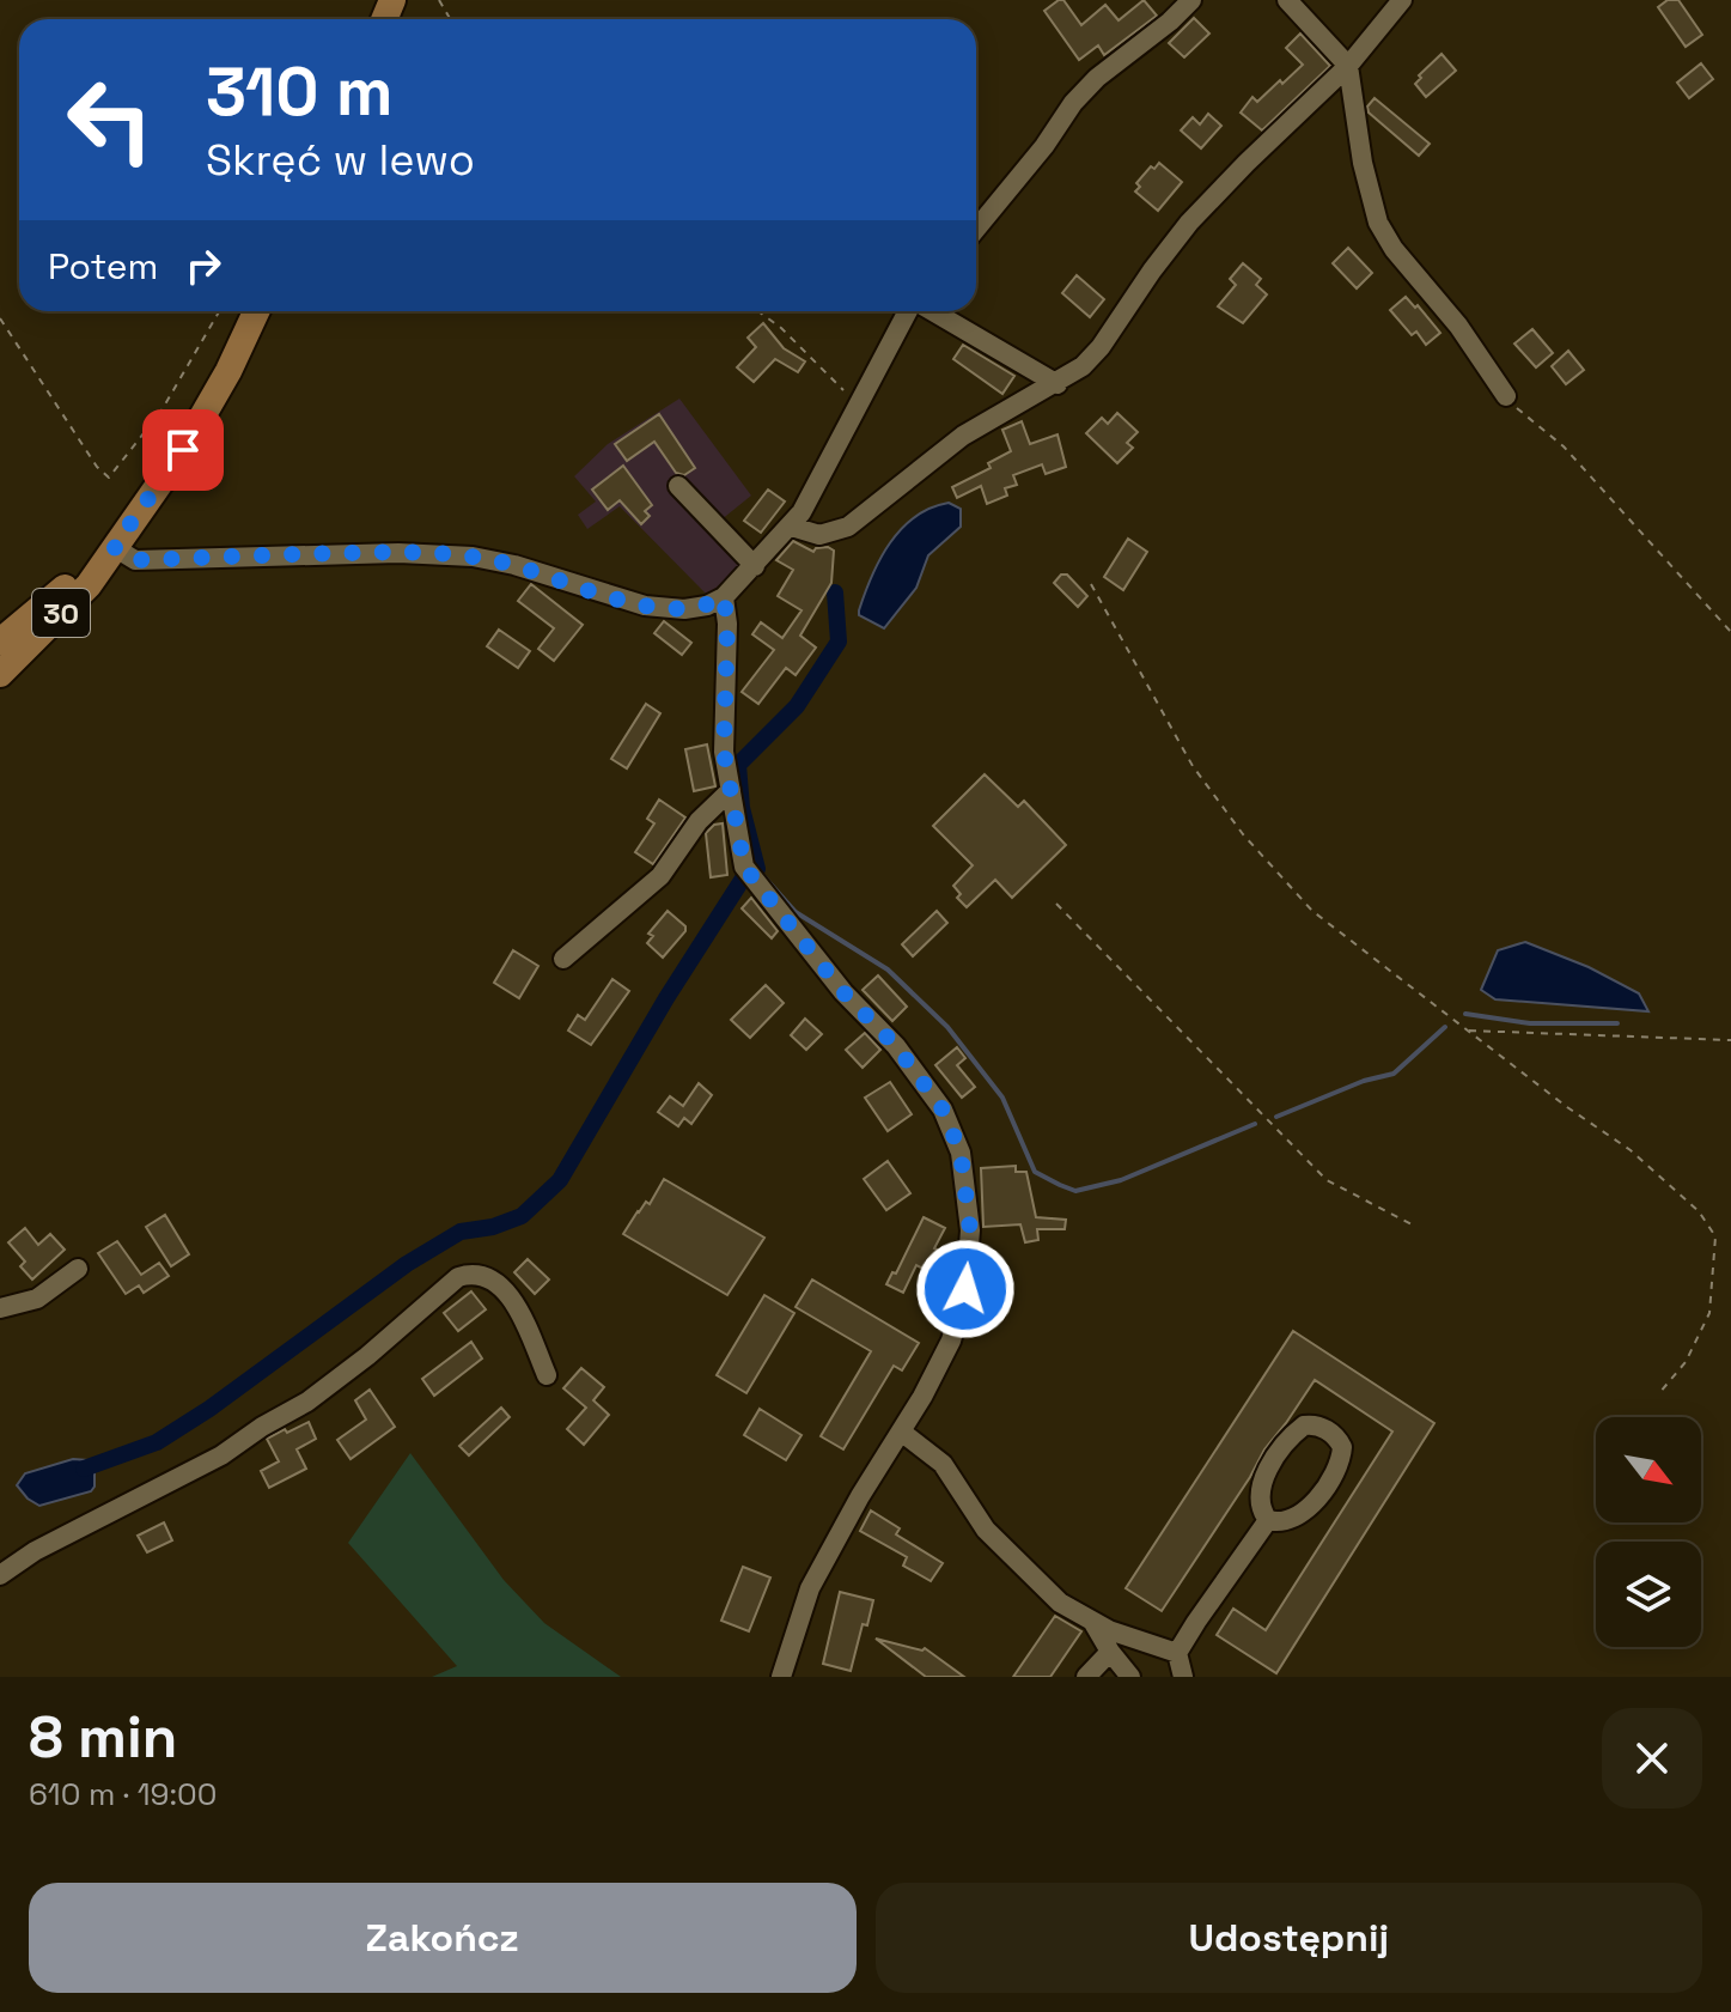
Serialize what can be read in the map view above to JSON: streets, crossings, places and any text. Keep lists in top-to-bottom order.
{
  "streets": {
    "main road": ["30"]
  },
  "north": "bottom right",
  "page": {
    "turn": ["310 m", "Skręć w lewo"],
    "then": "Potem",
    "heading": ["8 min", "610 m · 19:00"],
    "buttons": ["Zakończ", "Udostępnij"]
  }
}
